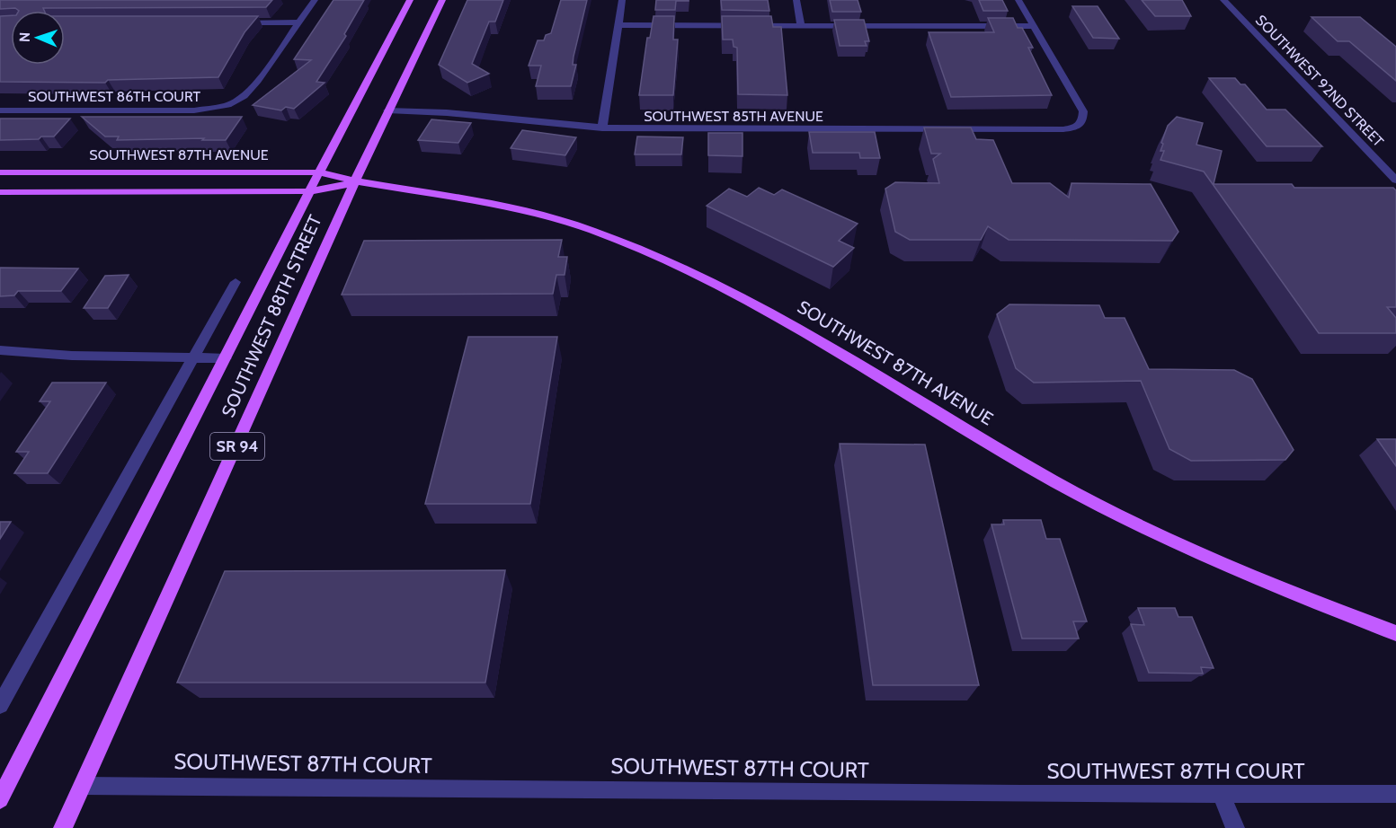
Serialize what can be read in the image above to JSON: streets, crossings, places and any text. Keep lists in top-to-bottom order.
{
  "streets": {
    "main road": ["SOUTHWEST 87TH AVENUE", "SOUTHWEST 88TH STREET", "SR 94"],
    "street": [
      "SOUTHWEST 92ND STREET",
      "SOUTHWEST 86TH COURT",
      "SOUTHWEST 85TH AVENUE",
      "SOUTHWEST 87TH COURT"
    ]
  },
  "crossings": [
    ["SOUTHWEST 85TH AVENUE", "SOUTHWEST 88TH STREET"],
    ["SOUTHWEST 87TH AVENUE", "SOUTHWEST 88TH STREET"],
    ["SOUTHWEST 88TH STREET", "SOUTHWEST 87TH COURT"]
  ],
  "north": "left"
}
